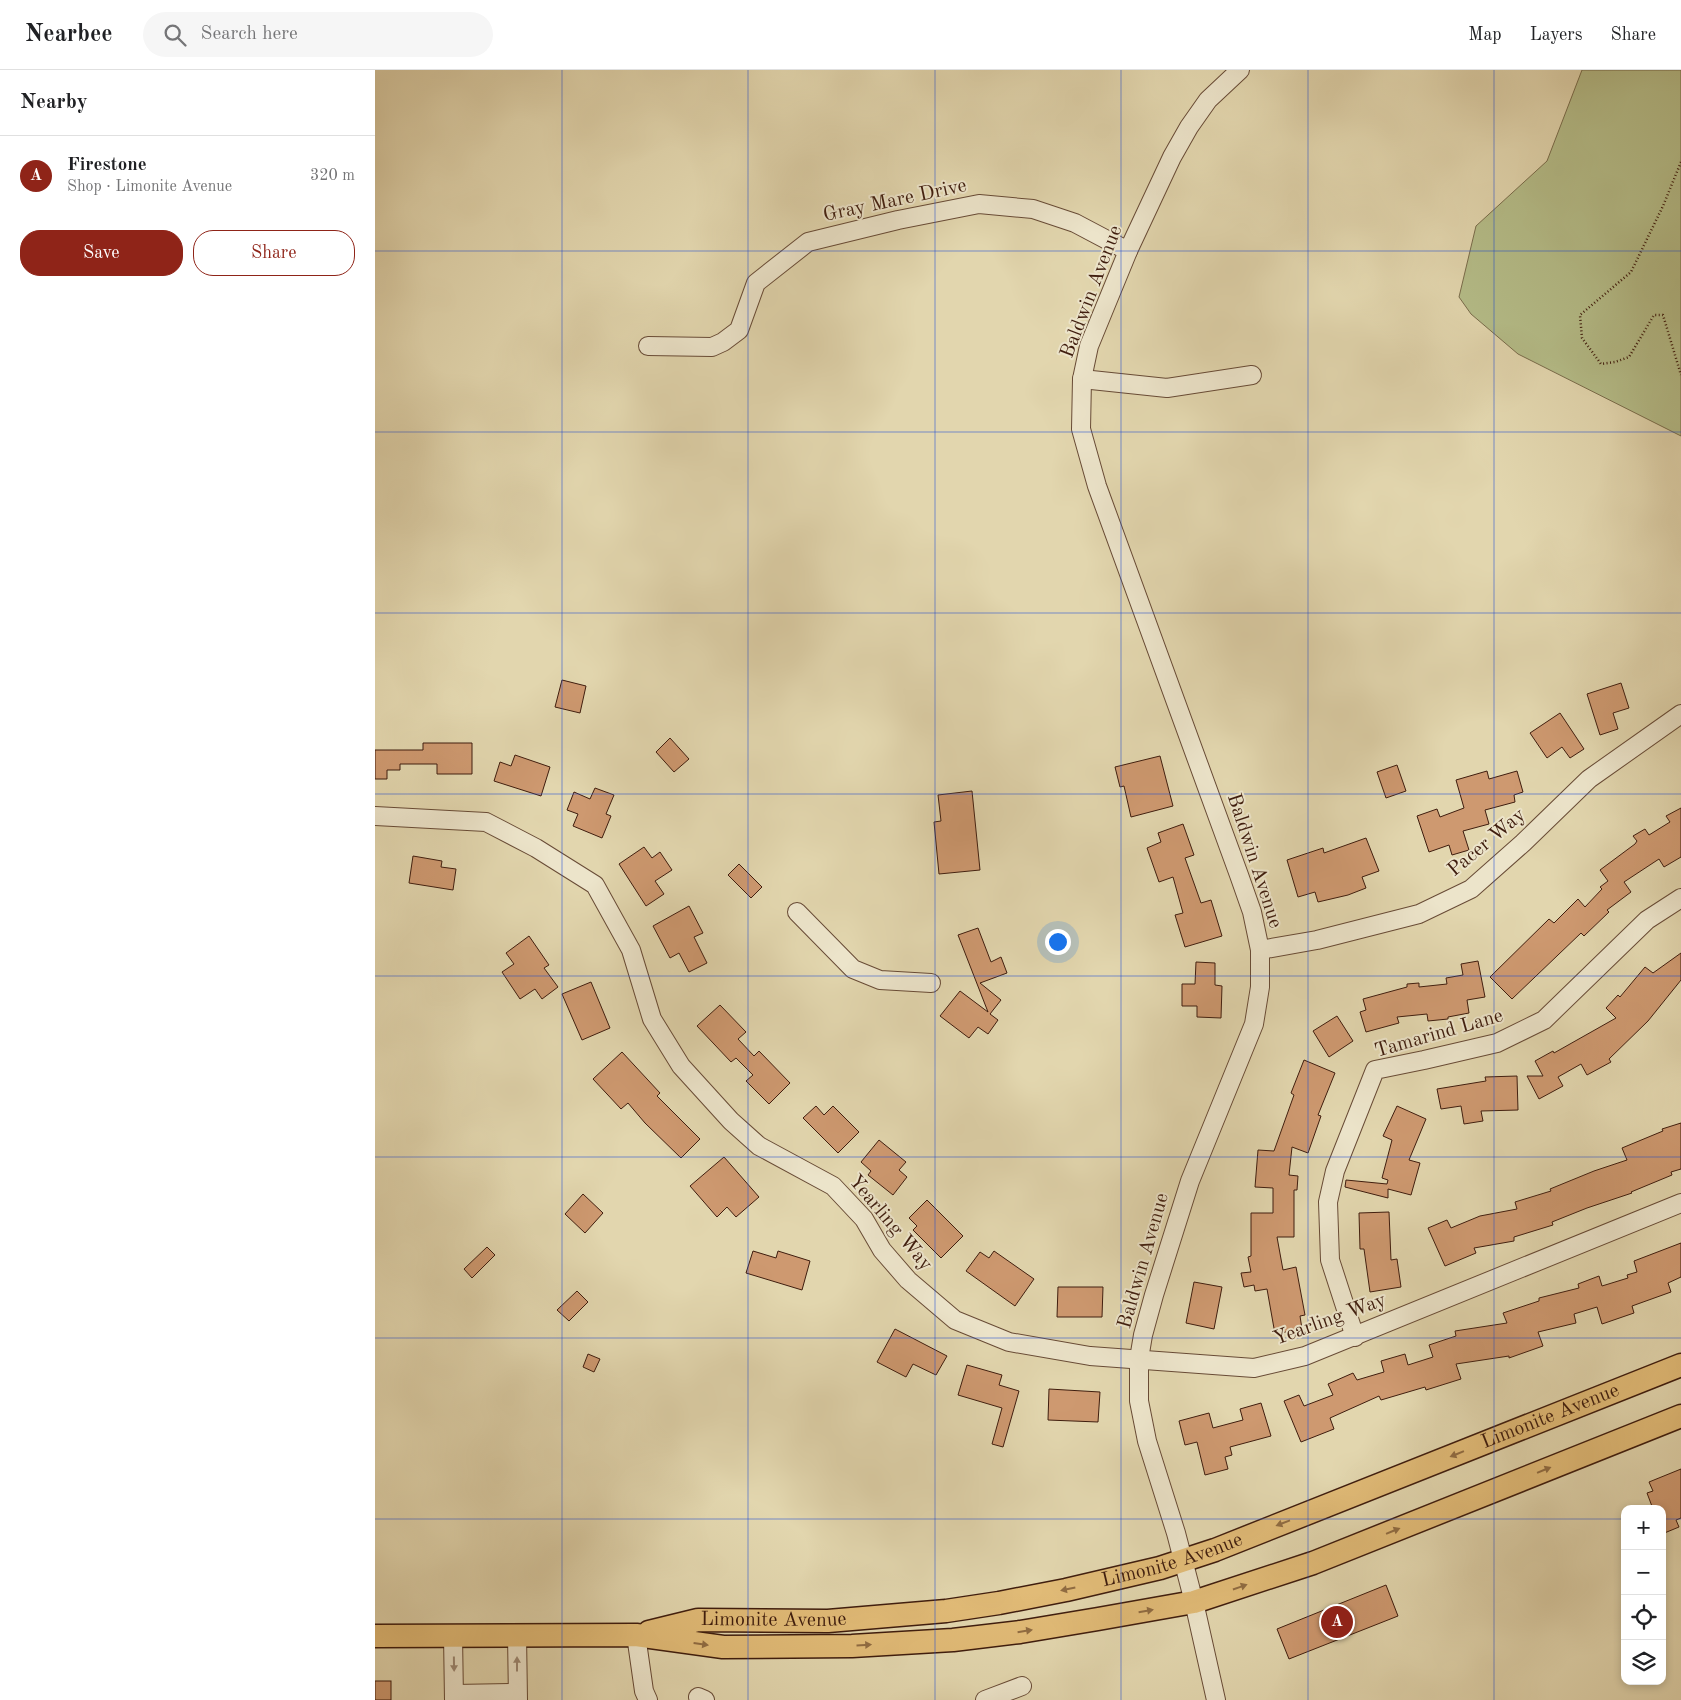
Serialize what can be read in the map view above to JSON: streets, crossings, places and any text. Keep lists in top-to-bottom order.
{
  "streets": {
    "main road": ["Limonite Avenue"],
    "street": [
      "Gray Mare Drive",
      "Baldwin Avenue",
      "Pacer Way",
      "Tamarind Lane",
      "Yearling Way"
    ]
  },
  "crossings": [
    ["Gray Mare Drive", "Baldwin Avenue"],
    ["Baldwin Avenue", "Pacer Way"],
    ["Baldwin Avenue", "Yearling Way"],
    ["Baldwin Avenue", "Limonite Avenue"],
    ["Tamarind Lane", "Yearling Way"]
  ],
  "page": {
    "header": "Nearbee",
    "search": "Search here",
    "nav": ["Map", "Layers", "Share"],
    "heading": "Nearby",
    "list": [
      {
        "mark": "A",
        "name": "Firestone",
        "note": "Shop · Limonite Avenue",
        "value": "320 m"
      }
    ],
    "buttons": ["Save", "Share"],
    "map_buttons": ["+", "−"],
    "pins": "A"
  }
}
